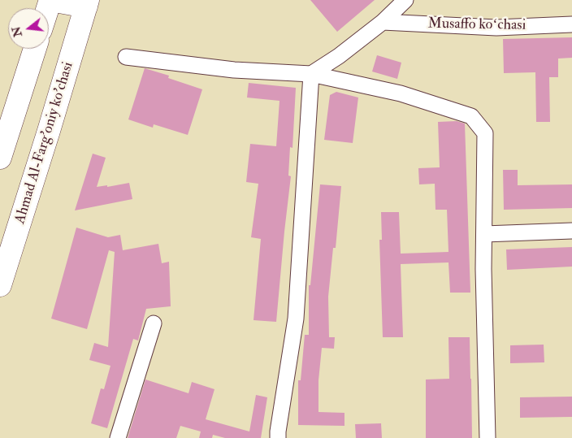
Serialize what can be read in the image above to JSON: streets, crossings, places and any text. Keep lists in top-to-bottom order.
{
  "streets": {
    "highway": ["Ahmad Al-Farg'oniy ko'chasi"],
    "street": ["Musaffo koʻchasi"]
  },
  "north": "left"
}
